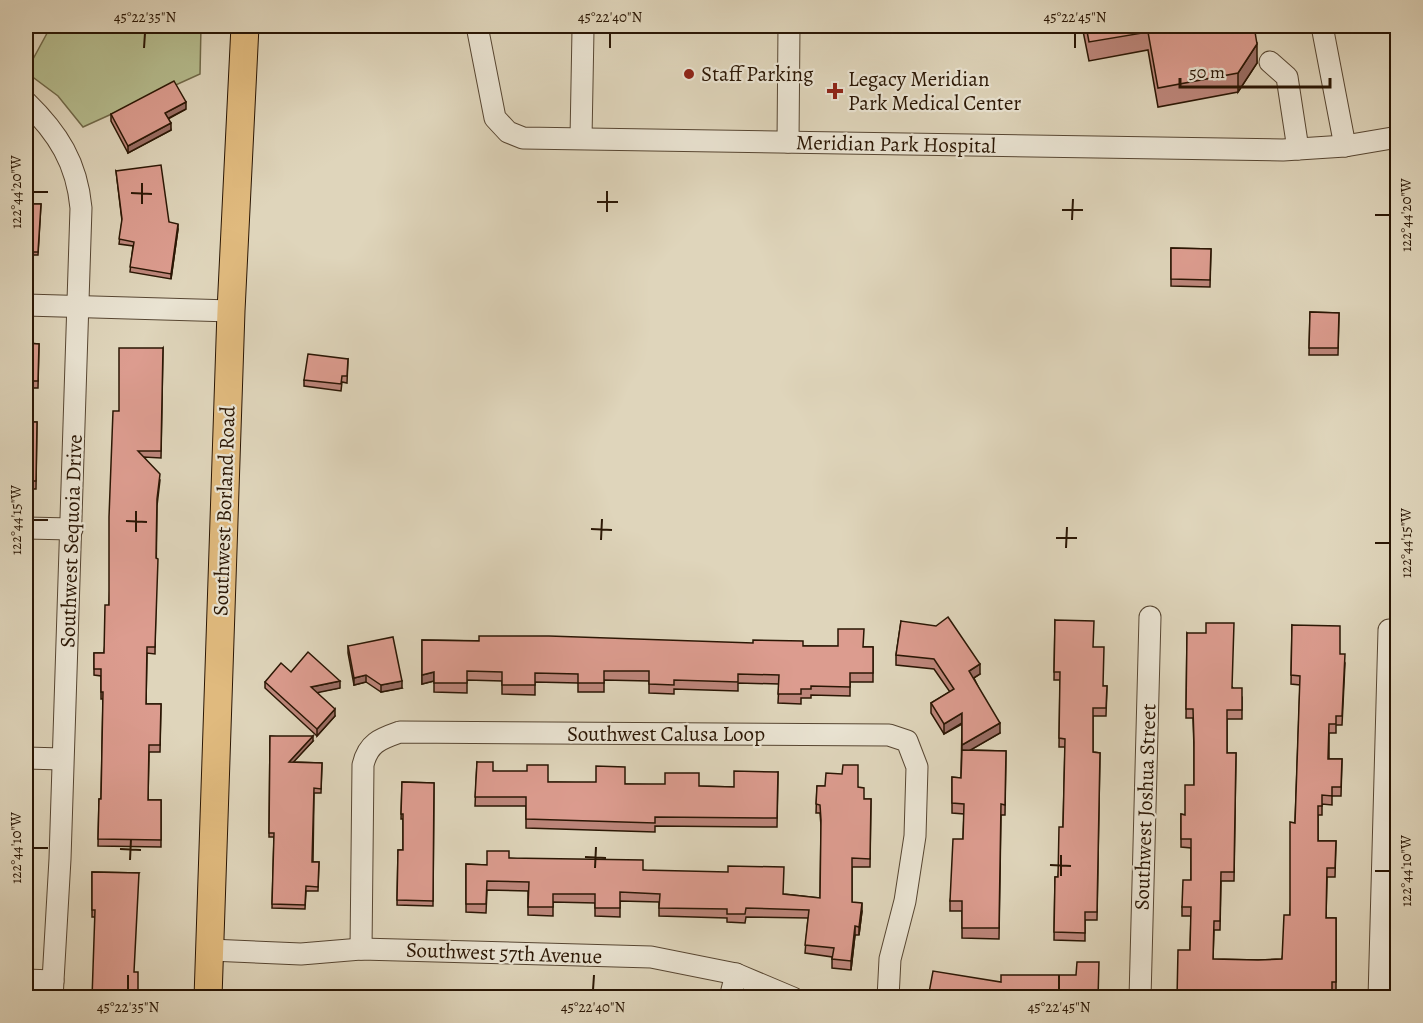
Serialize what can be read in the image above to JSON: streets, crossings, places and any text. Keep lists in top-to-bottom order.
{
  "streets": {
    "main road": ["Southwest Borland Road"],
    "street": [
      "Meridian Park Hospital",
      "Southwest Sequoia Drive",
      "Southwest Calusa Loop",
      "Southwest Joshua Street",
      "Southwest 57th Avenue"
    ]
  },
  "crossings": [
    ["Southwest Borland Road", "Southwest 57th Avenue"],
    ["Southwest Calusa Loop", "Southwest 57th Avenue"]
  ],
  "places": {
    "other": ["Staff Parking"],
    "health": ["Legacy Meridian Park Medical Center"]
  },
  "scale_bar": "50 m",
  "coordinates": [
    "45°22'35\"N",
    "45°22'40\"N",
    "45°22'45\"N",
    "122°44'20\"W",
    "122°44'15\"W",
    "122°44'10\"W"
  ]
}
